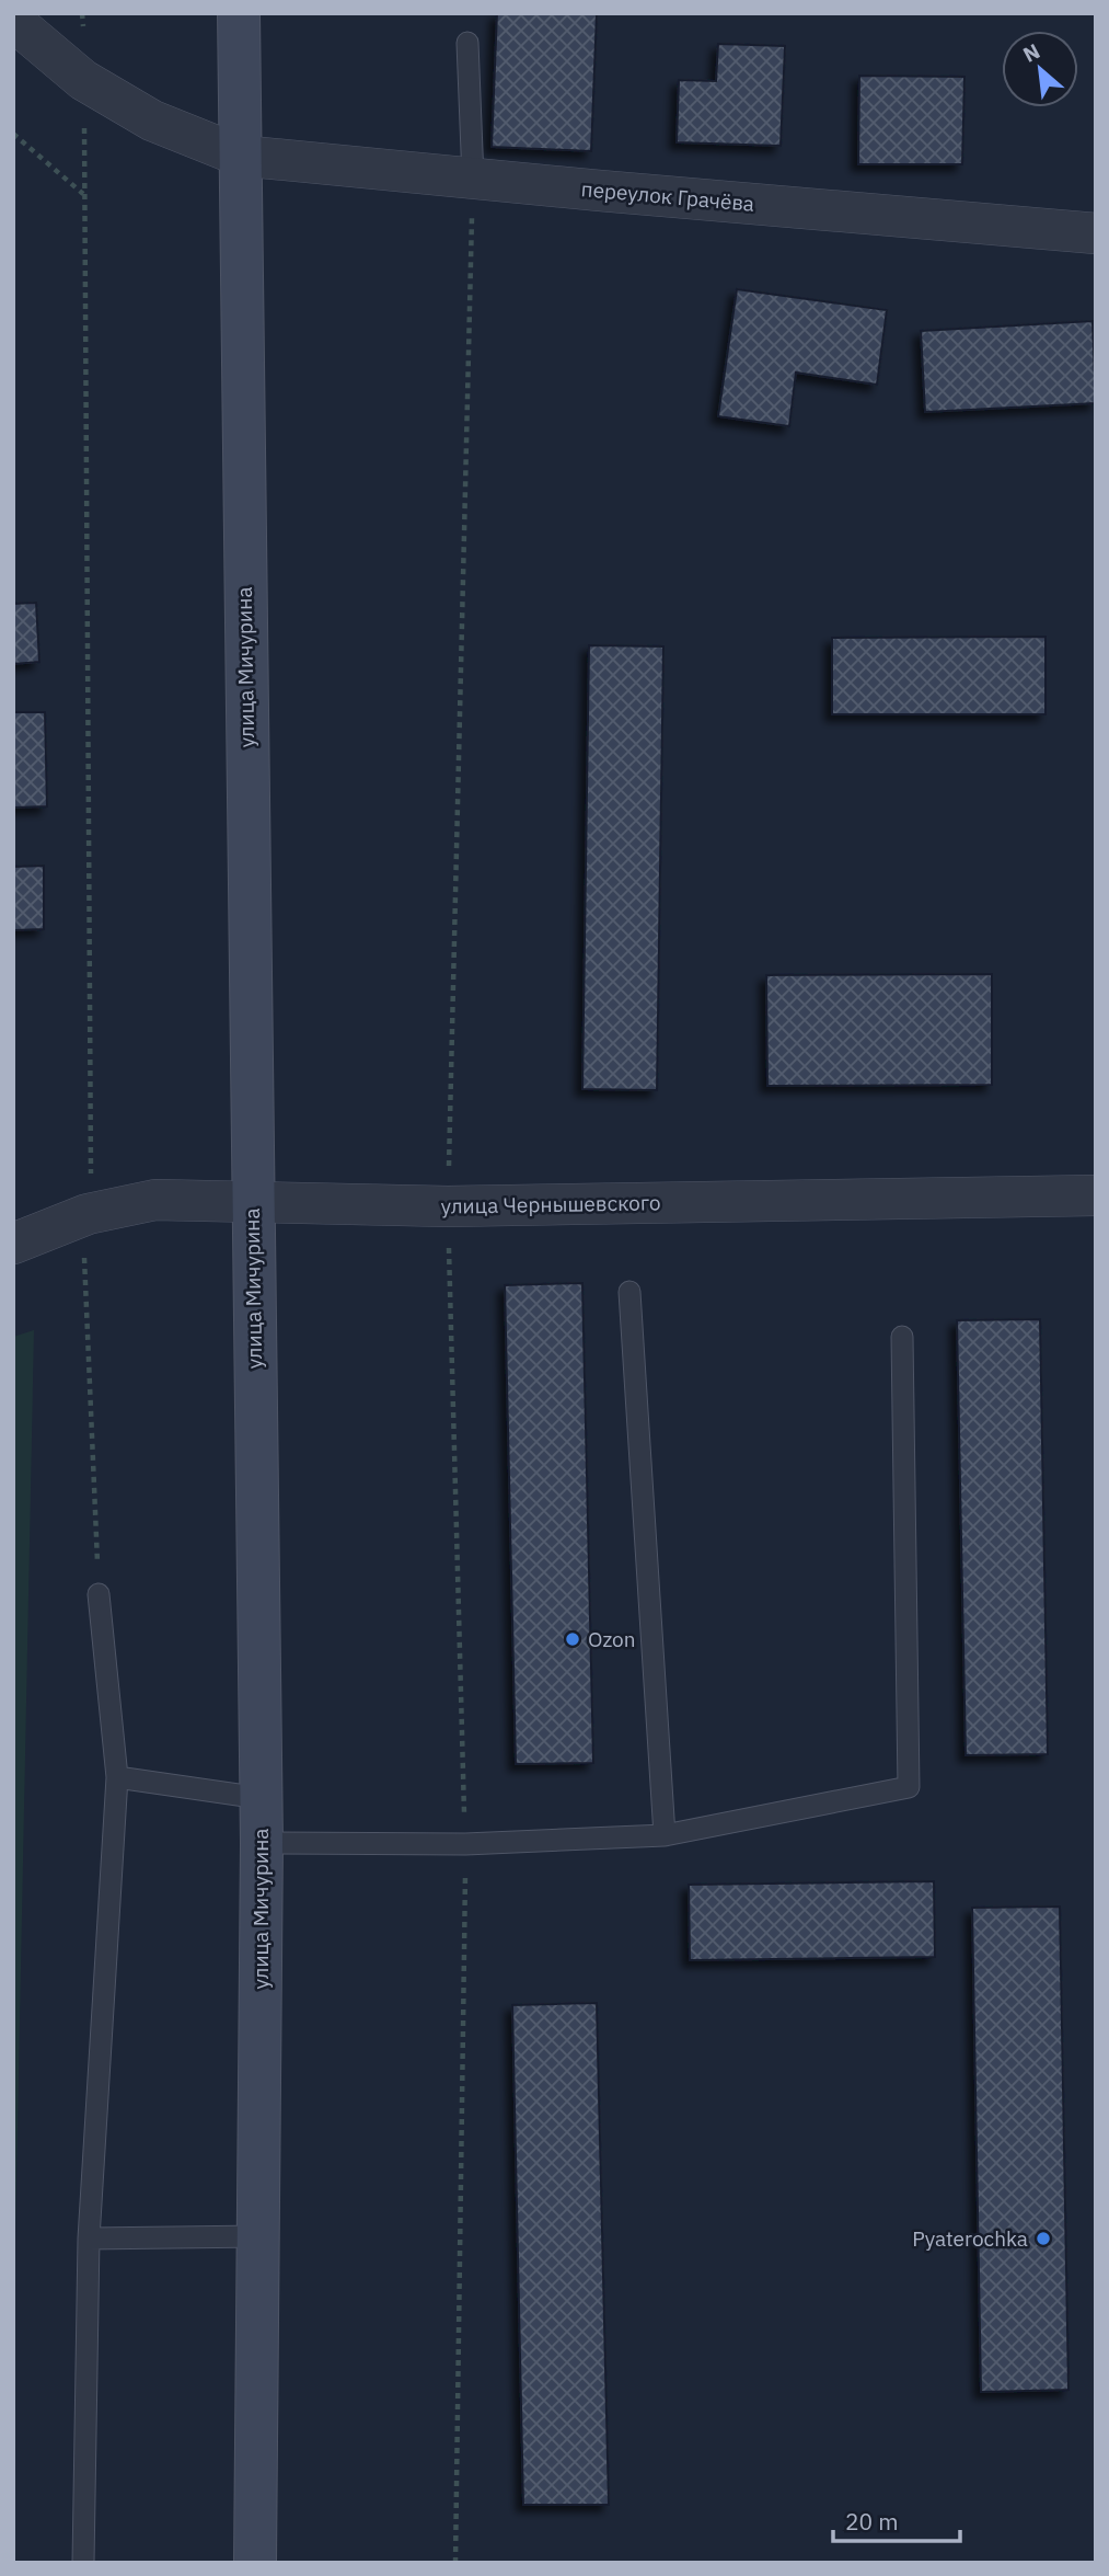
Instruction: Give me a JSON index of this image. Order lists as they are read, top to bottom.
{
  "streets": {
    "main road": ["улица Мичурина"],
    "street": ["переулок Грачёва", "улица Чернышевского"]
  },
  "crossings": [
    ["переулок Грачёва", "улица Мичурина"],
    ["улица Мичурина", "улица Чернышевского"]
  ],
  "places": ["Ozon", "Pyaterochka"],
  "scale_bar": "20 m",
  "north": "top left"
}
